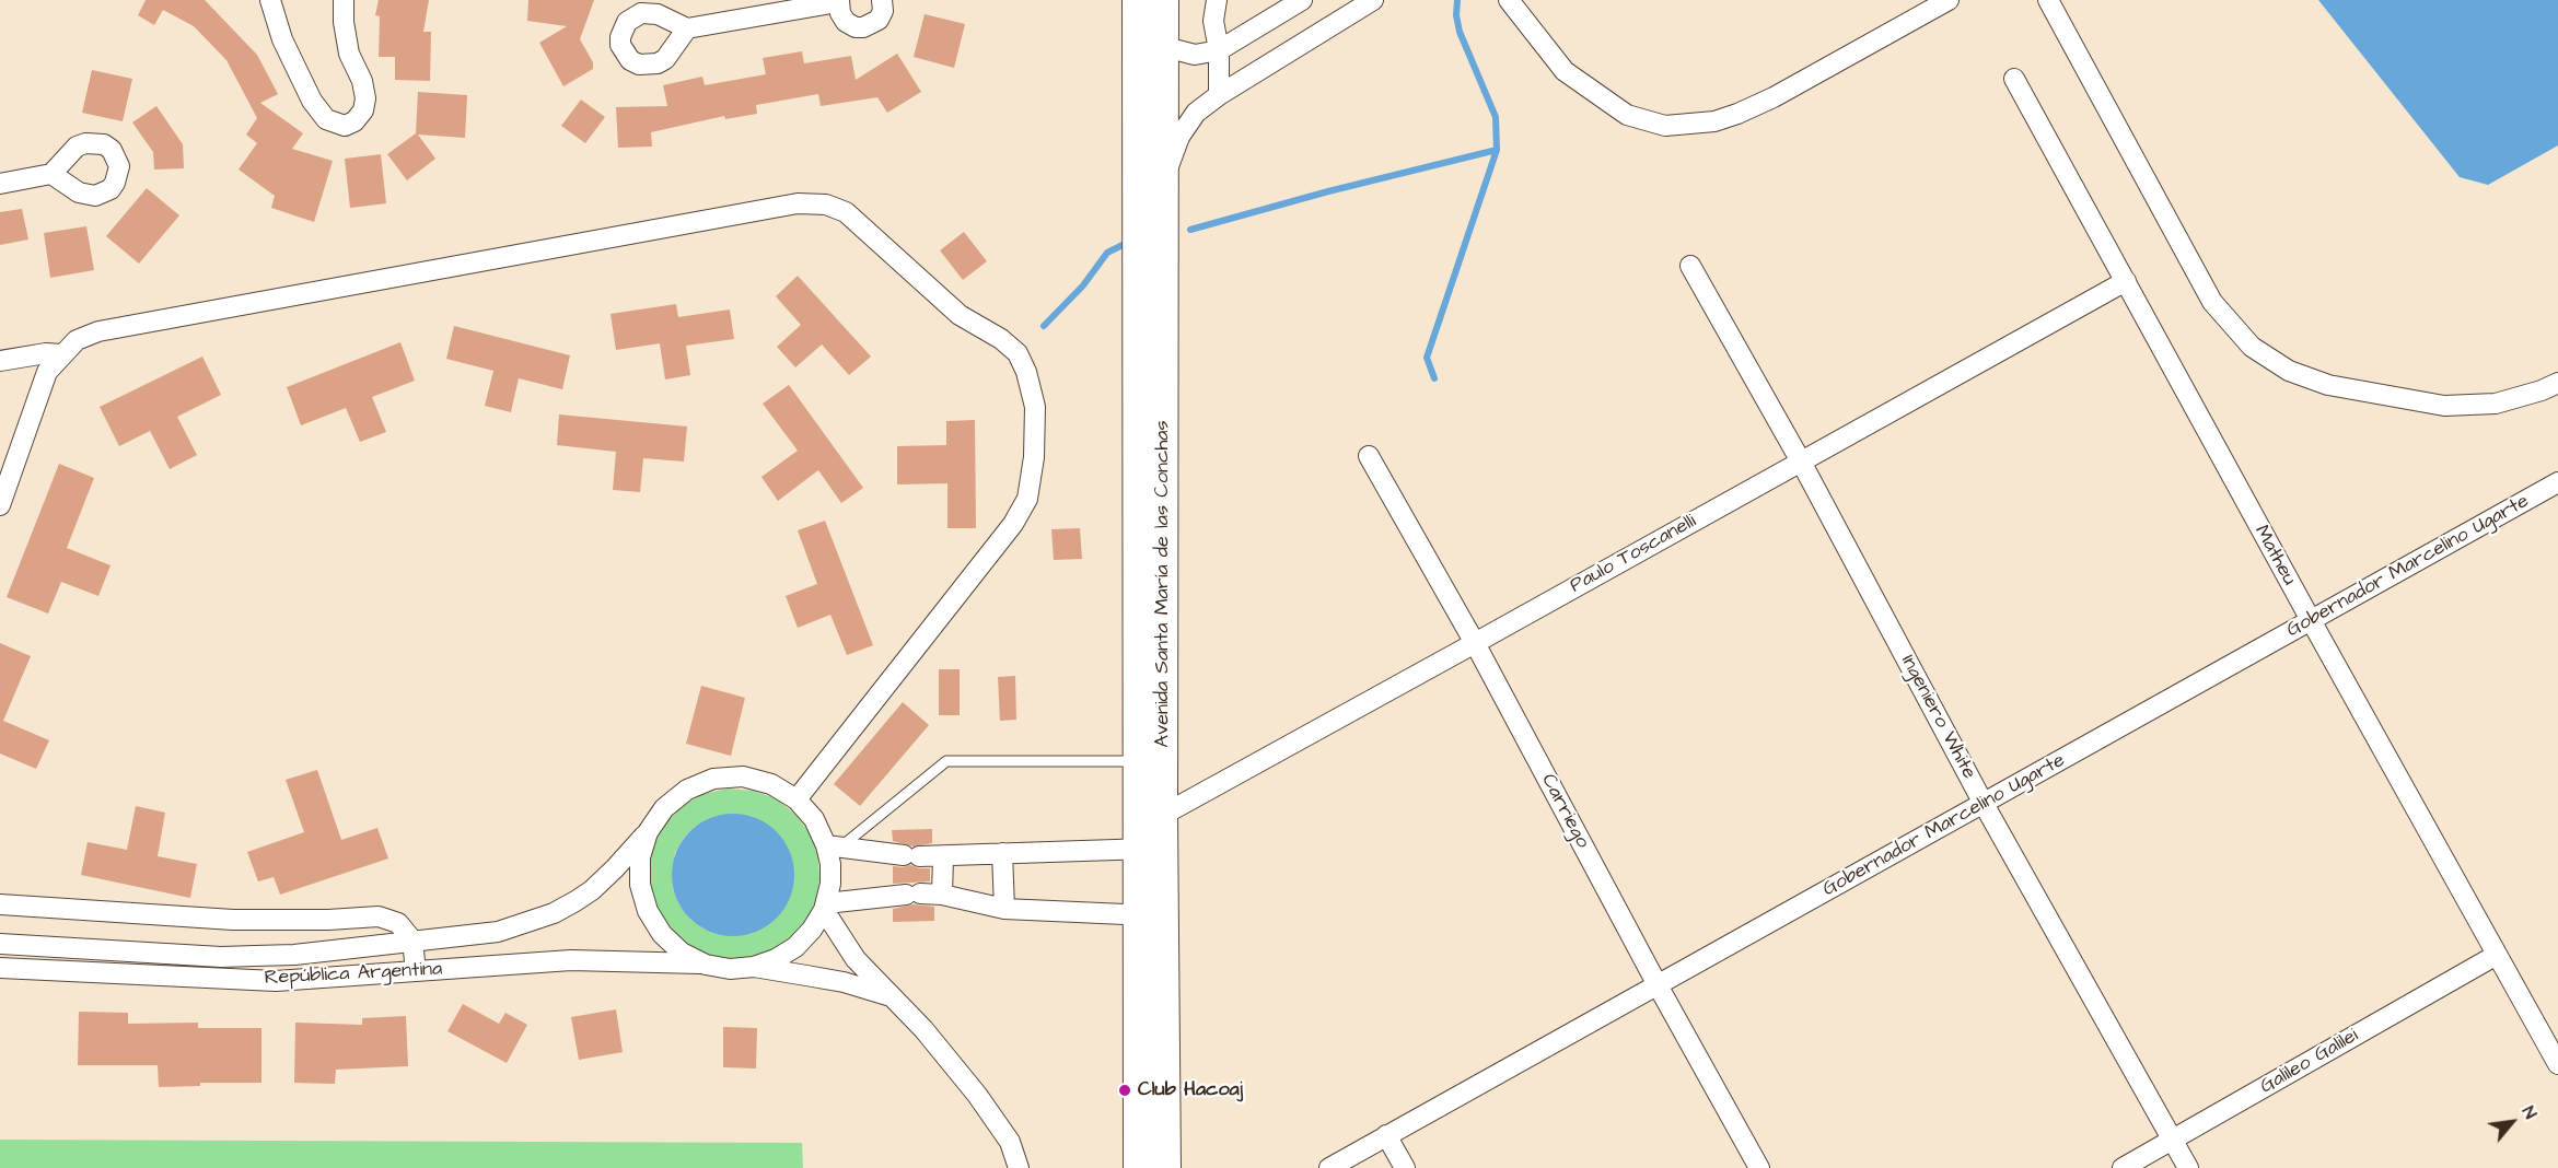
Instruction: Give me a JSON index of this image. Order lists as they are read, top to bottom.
{
  "streets": {
    "main road": ["Avenida Santa María de las Conchas"],
    "street": [
      "Paulo Toscanelli",
      "Matheu",
      "Gobernador Marcelino Ugarte",
      "Ingeniero White",
      "Carriego",
      "República Argentina",
      "Galileo Galilei"
    ]
  },
  "crossings": [
    ["Paulo Toscanelli", "Matheu"],
    ["Paulo Toscanelli", "Avenida Santa María de las Conchas"],
    ["Paulo Toscanelli", "Ingeniero White"],
    ["Paulo Toscanelli", "Carriego"],
    ["Matheu", "Gobernador Marcelino Ugarte"],
    ["Matheu", "Galileo Galilei"],
    ["Gobernador Marcelino Ugarte", "Ingeniero White"],
    ["Gobernador Marcelino Ugarte", "Carriego"],
    ["Ingeniero White", "Galileo Galilei"]
  ],
  "places": ["Club Hacoaj"],
  "north": "top right"
}
